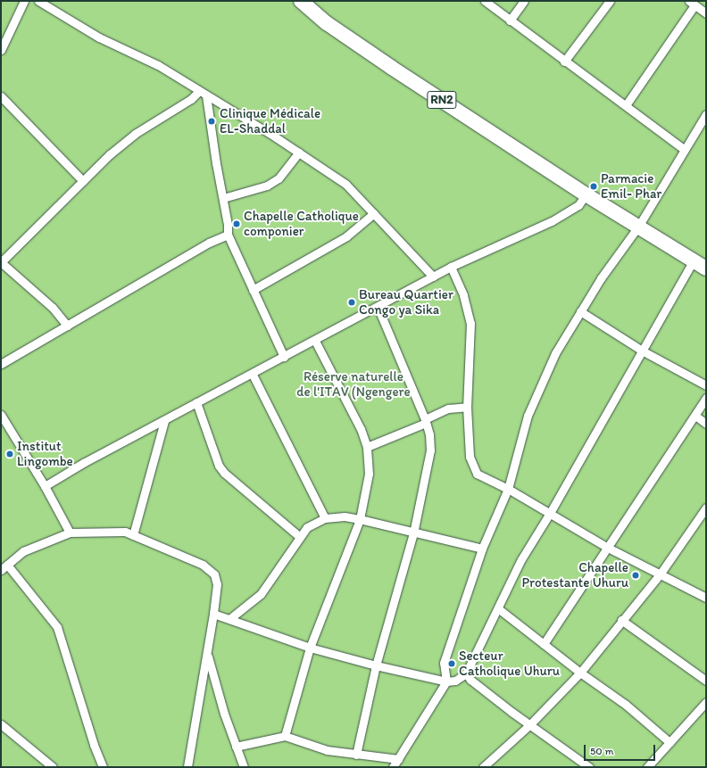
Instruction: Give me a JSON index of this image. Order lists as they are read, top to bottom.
{
  "streets": {
    "highway": ["RN2"]
  },
  "parks": ["Réserve naturelle de l'ITAV (Ngengere"],
  "places": [
    "Clinique Médicale EL-Shaddal",
    "Parmacie Emil- Phar",
    "Chapelle Catholique componier",
    "Bureau Quartier Congo ya Sika",
    "Institut Lingombe",
    "Chapelle Protestante Uhuru",
    "Secteur Catholique Uhuru"
  ],
  "scale_bar": "50 m"
}
